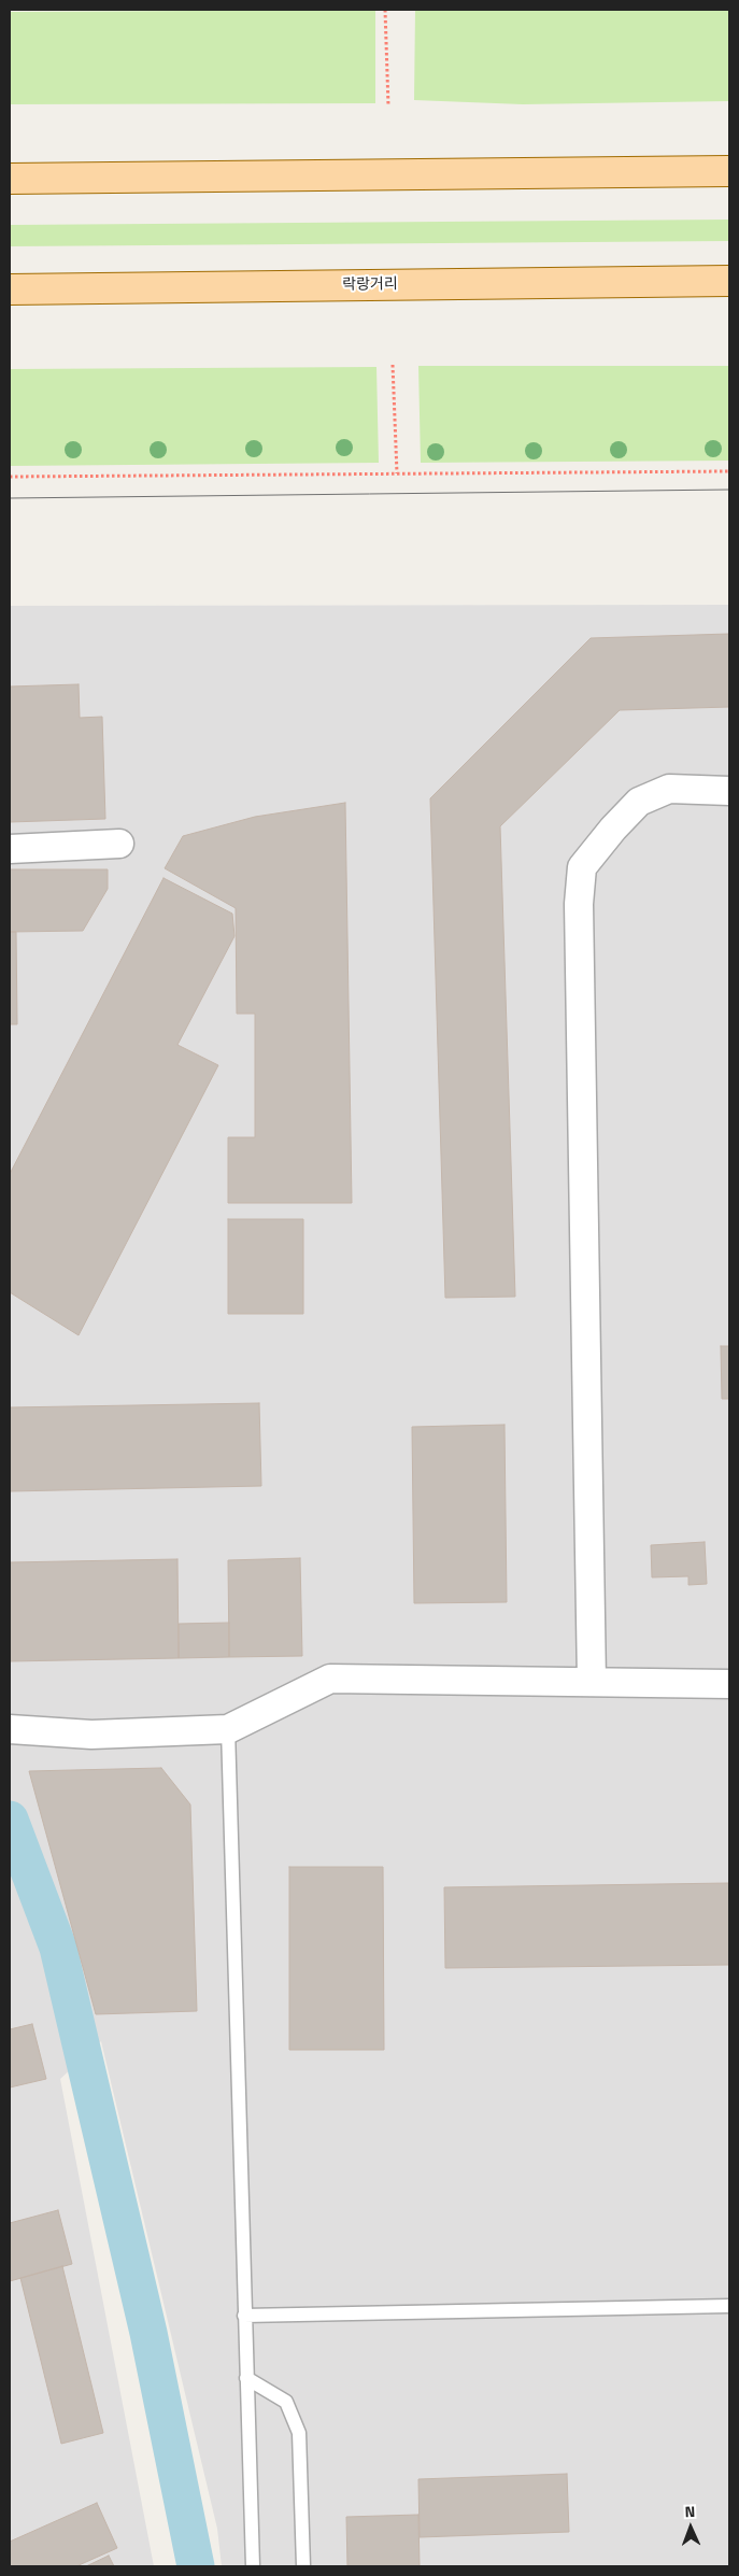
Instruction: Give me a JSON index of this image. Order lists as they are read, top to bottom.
{
  "streets": {
    "main road": ["락랑거리"]
  },
  "north": "top"
}
